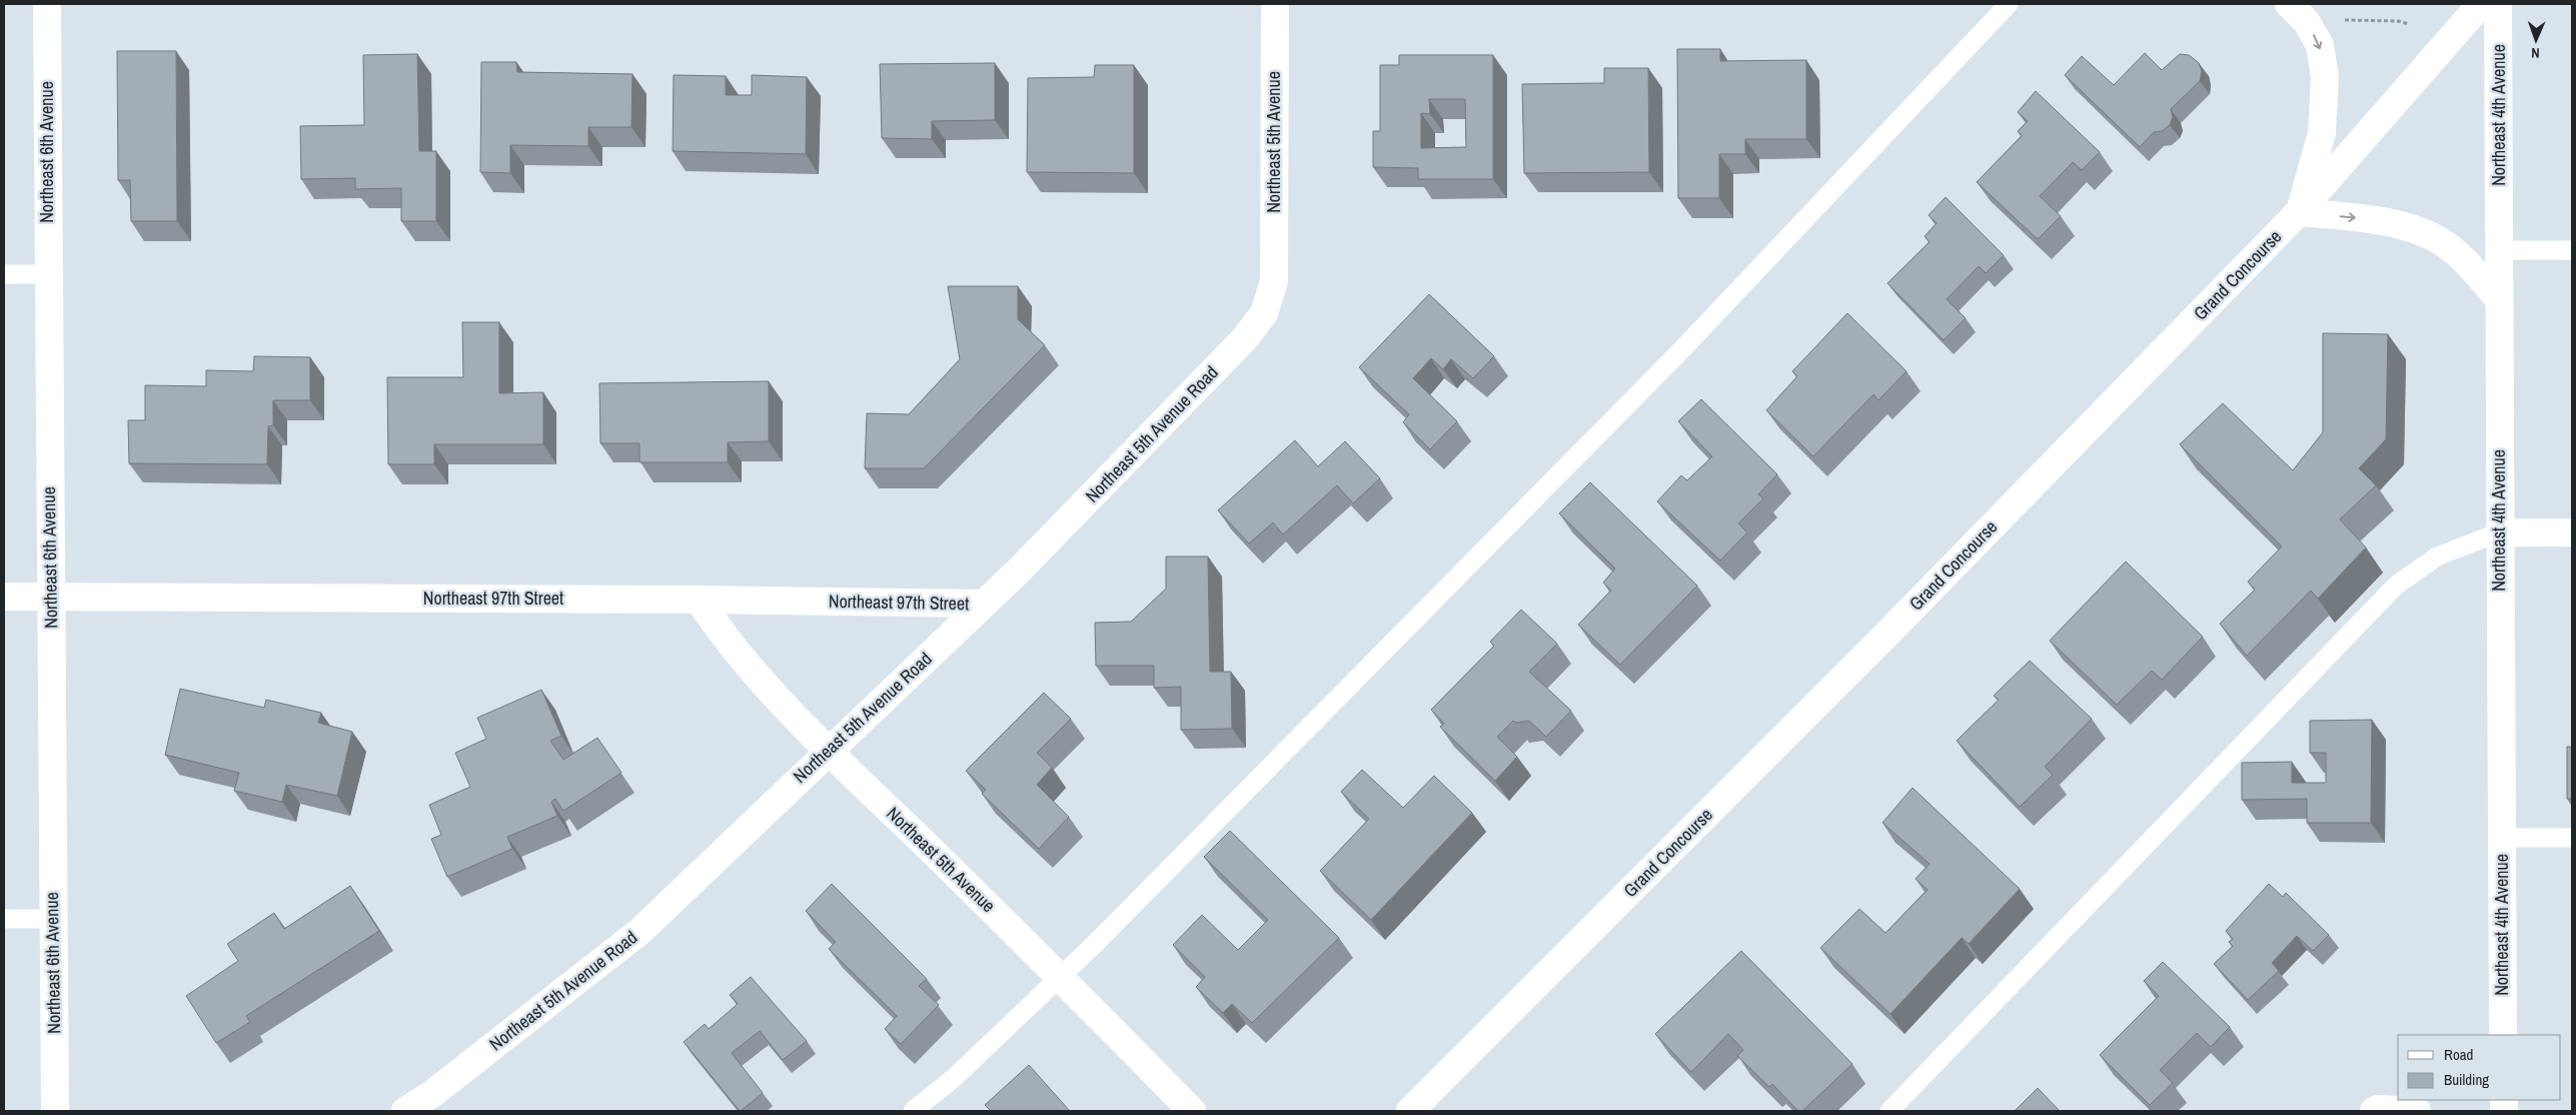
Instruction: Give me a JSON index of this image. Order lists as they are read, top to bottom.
{
  "streets": {
    "street": [
      "Northeast 4th Avenue",
      "Northeast 5th Avenue",
      "Northeast 6th Avenue",
      "Grand Concourse",
      "Northeast 5th Avenue Road",
      "Northeast 97th Street"
    ]
  },
  "crossings": [
    ["Northeast 5th Avenue", "Northeast 5th Avenue Road"],
    ["Northeast 5th Avenue", "Northeast 97th Street"],
    ["Northeast 6th Avenue", "Northeast 97th Street"],
    ["Northeast 5th Avenue Road", "Northeast 97th Street"]
  ],
  "legend": ["Road", "Building"],
  "north": "bottom"
}
